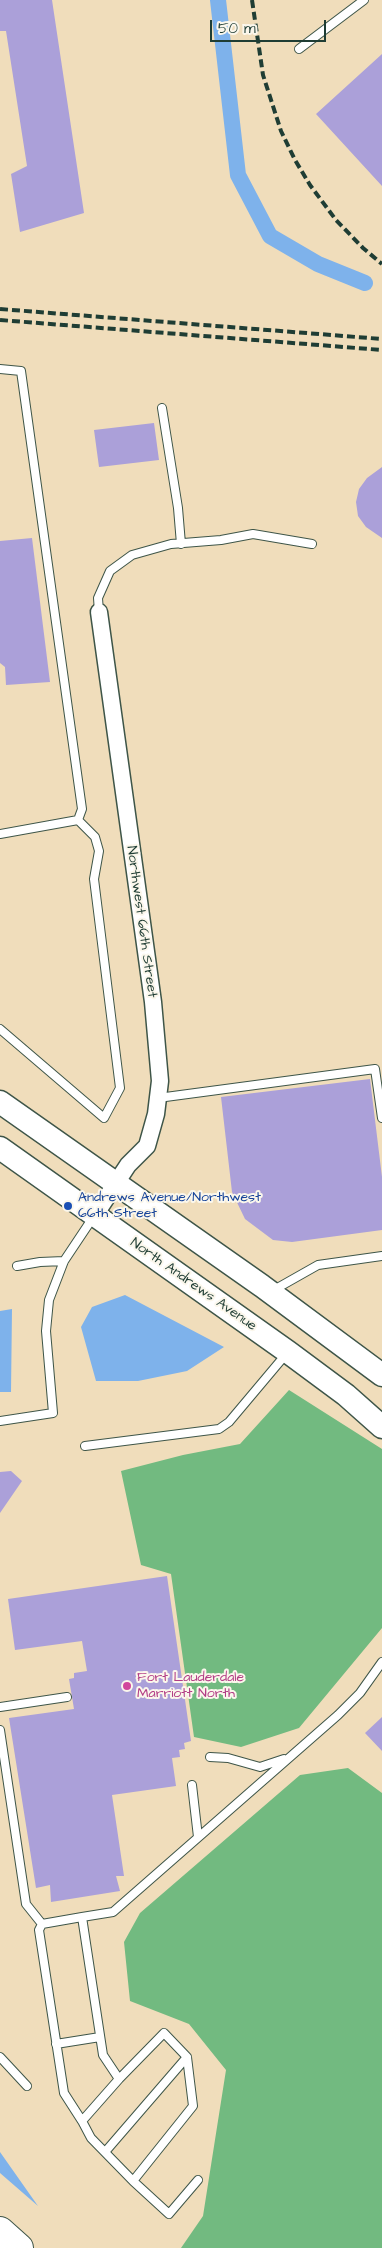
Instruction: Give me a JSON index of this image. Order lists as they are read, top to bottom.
{
  "streets": {
    "main road": ["North Andrews Avenue"],
    "street": ["Northwest 66th Street"]
  },
  "crossings": [
    ["Northwest 66th Street", "North Andrews Avenue"]
  ],
  "places": ["Andrews Avenue/Northwest 66th Street", "Fort Lauderdale Marriott North"],
  "scale_bar": "50 m"
}
